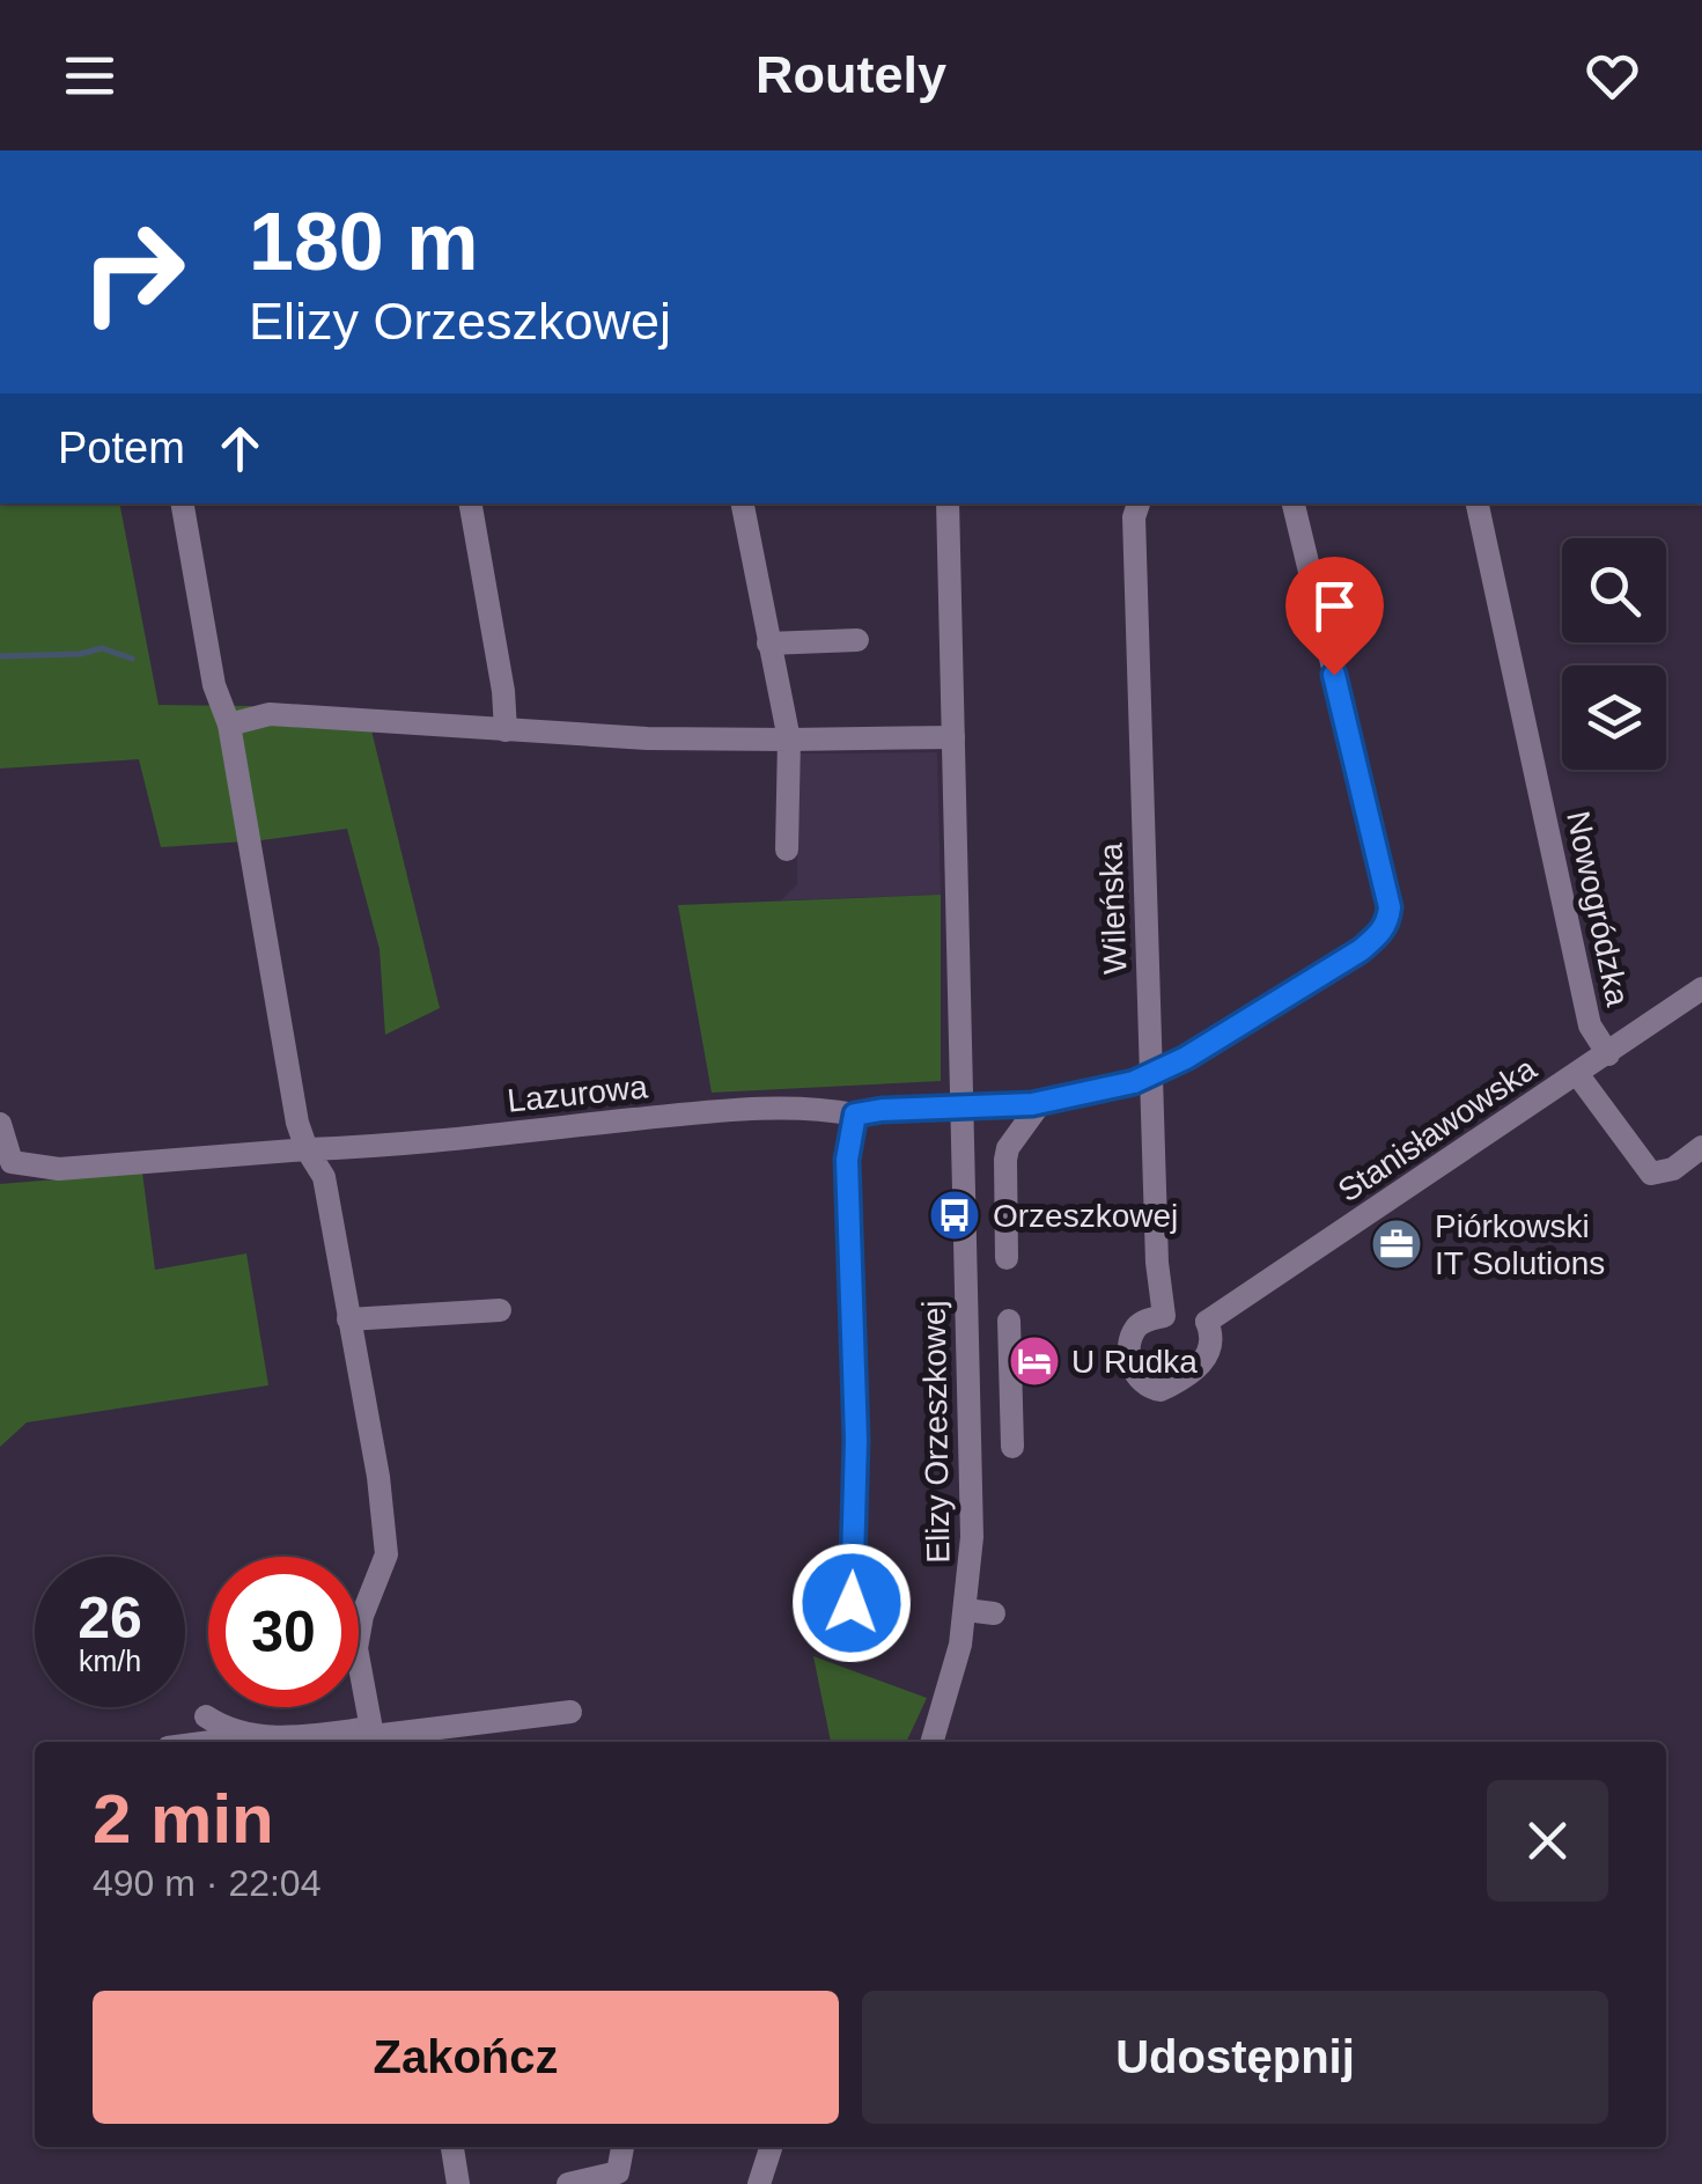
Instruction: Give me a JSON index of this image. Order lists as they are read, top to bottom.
{
  "streets": {
    "street": [
      "Wileńska",
      "Nowogródzka",
      "Lazurowa",
      "Stanisławowska",
      "Elizy Orzeszkowej"
    ]
  },
  "crossings": [
    ["Wileńska", "Stanisławowska"],
    ["Nowogródzka", "Stanisławowska"]
  ],
  "places": {
    "bus stop": ["Orzeszkowej"],
    "office": ["Piórkowski IT Solutions"],
    "hotel": ["U Rudka"]
  },
  "page": {
    "header": "Routely",
    "turn": ["180 m", "Elizy Orzeszkowej"],
    "then": "Potem",
    "speed": "26 km/h",
    "limit": "30",
    "heading": ["2 min", "490 m · 22:04"],
    "buttons": ["Zakończ", "Udostępnij"]
  }
}
